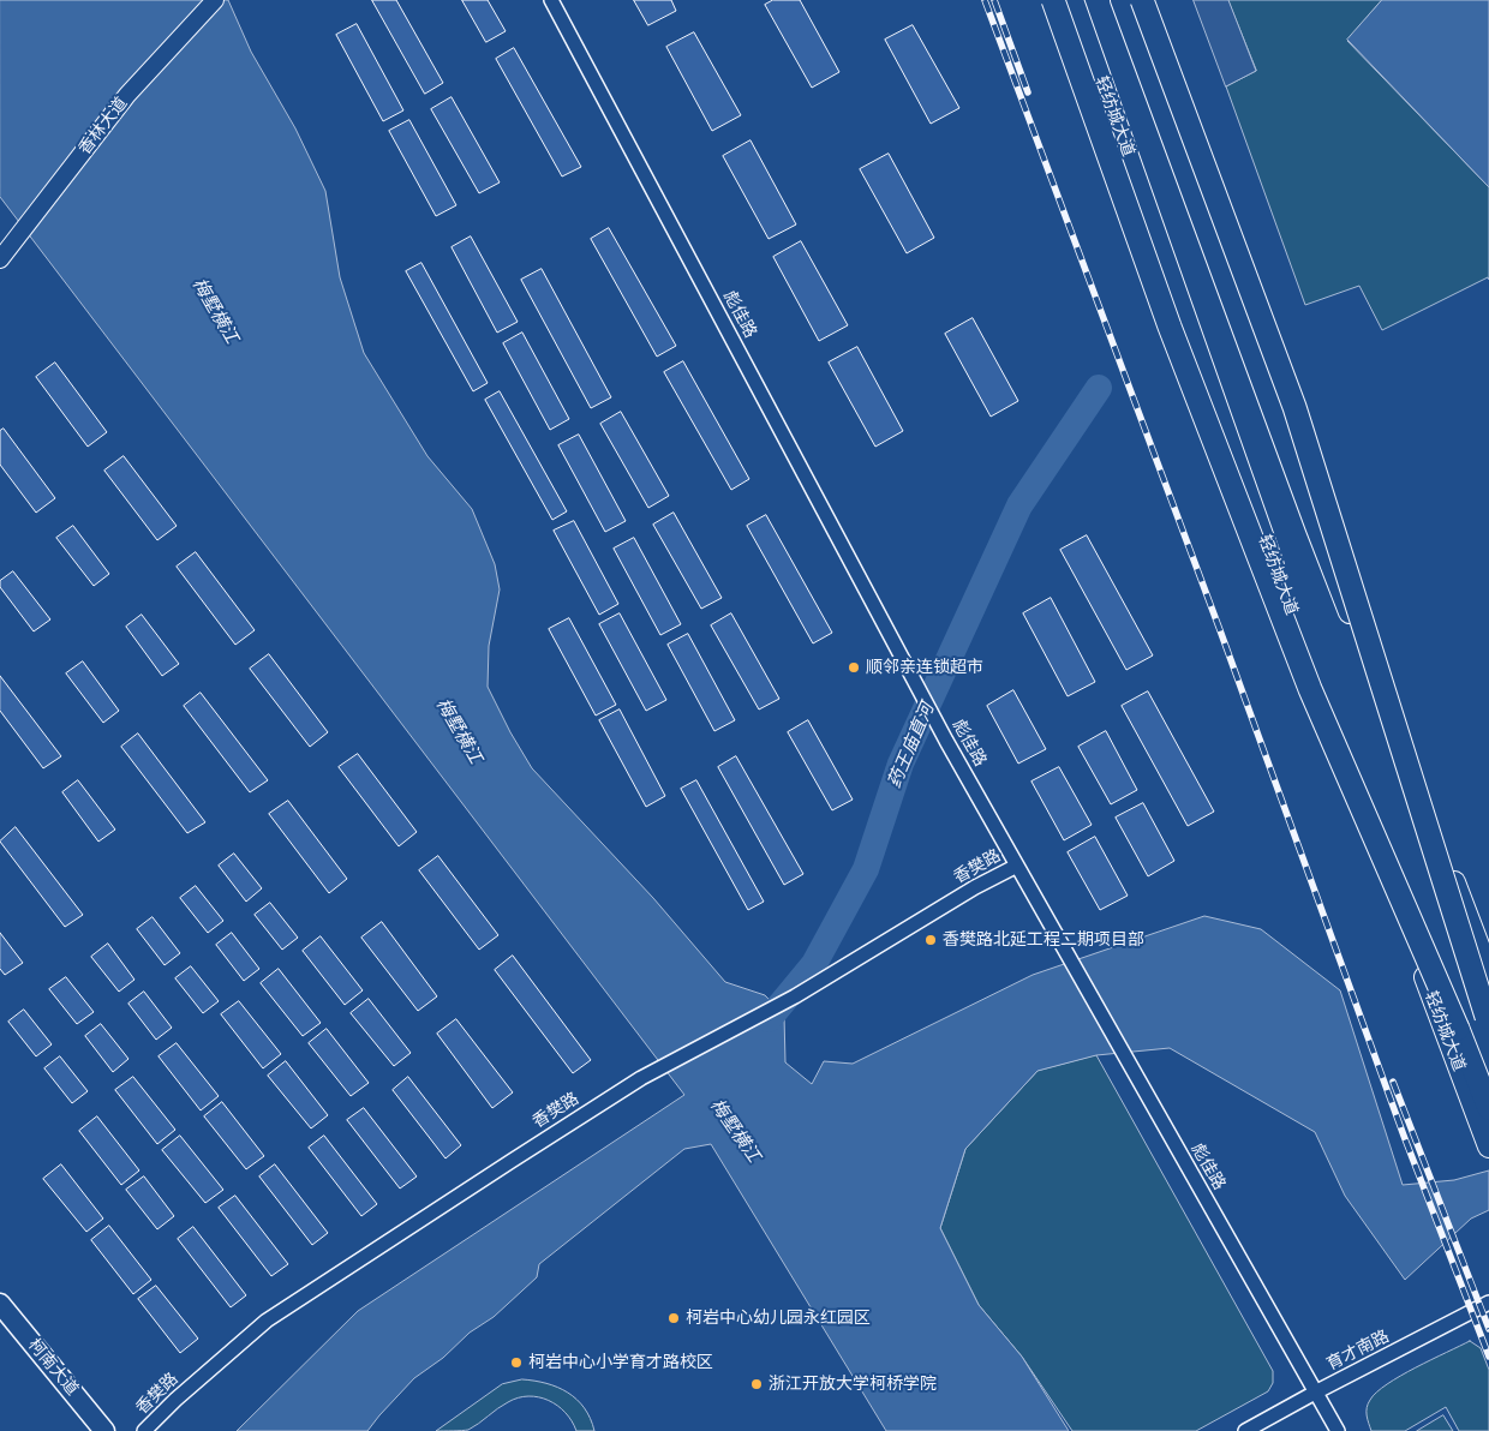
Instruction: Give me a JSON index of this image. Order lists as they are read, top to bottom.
{
  "streets": {
    "main road": ["轻纺城大道", "柯南大道"],
    "street": [
      "香林大道",
      "彪佳路",
      "香樊路",
      "育才南路"
    ]
  },
  "crossings": [
    ["彪佳路", "香樊路"],
    ["彪佳路", "育才南路"]
  ],
  "water": ["梅墅横江", "药王庙直河"],
  "places": [
    "顺邻亲连锁超市",
    "香樊路北延工程二期项目部",
    "柯岩中心幼儿园永红园区",
    "柯岩中心小学育才路校区",
    "浙江开放大学柯桥学院"
  ]
}
